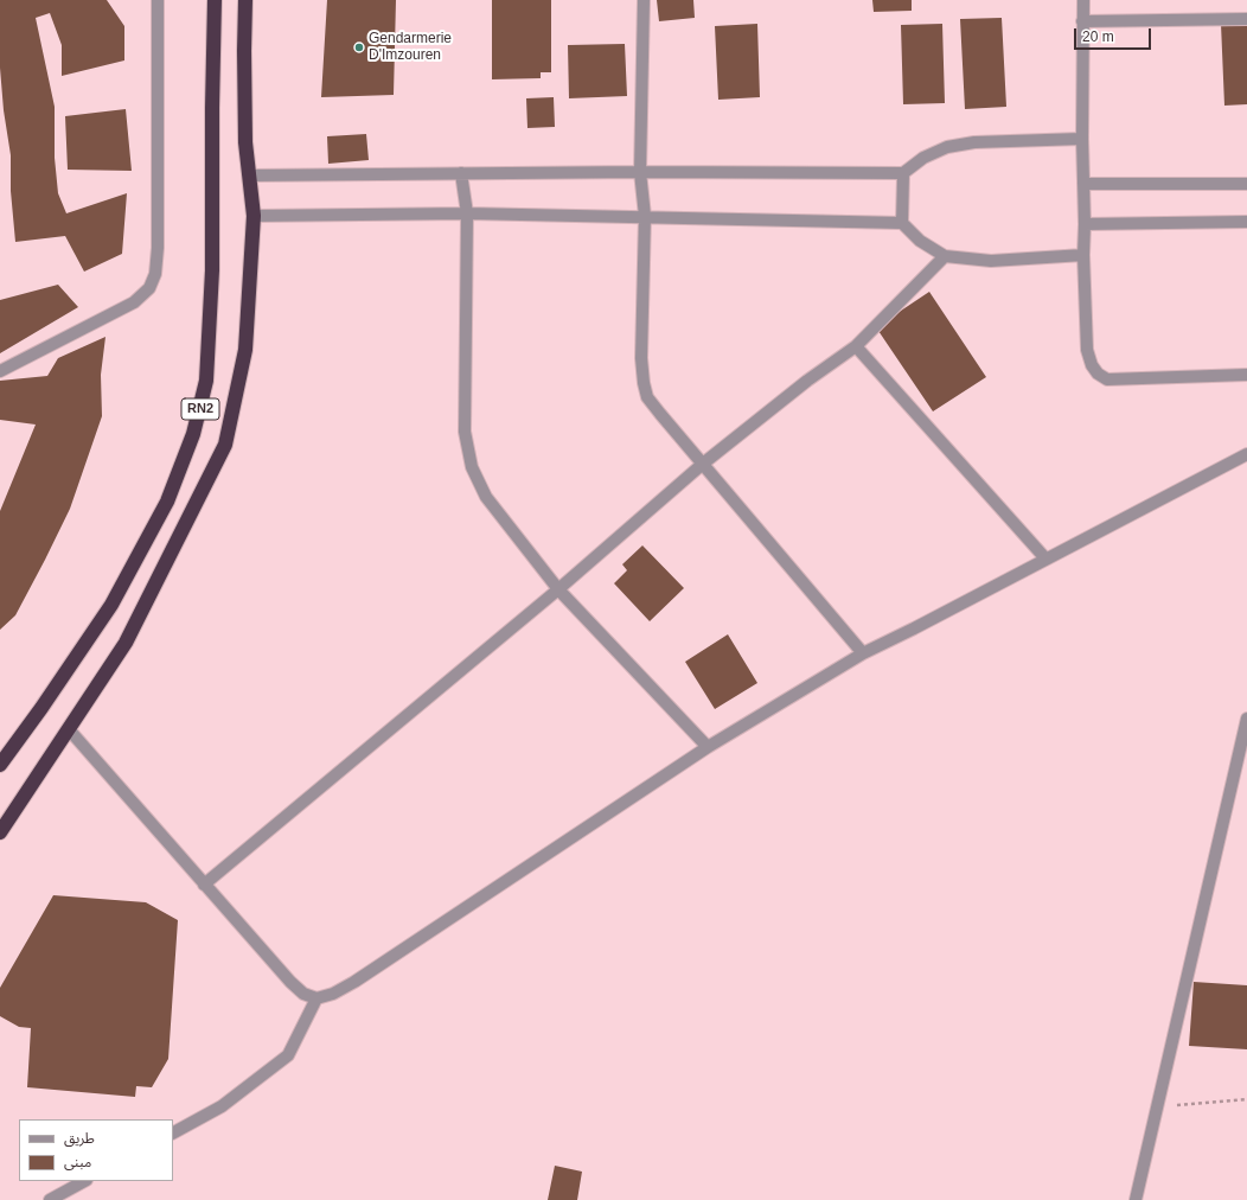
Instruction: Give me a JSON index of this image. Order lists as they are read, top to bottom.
{
  "streets": {
    "highway": ["RN2"]
  },
  "places": ["Gendarmerie D'Imzouren"],
  "legend": ["طريق", "مبنى"],
  "scale_bar": "20 m"
}
